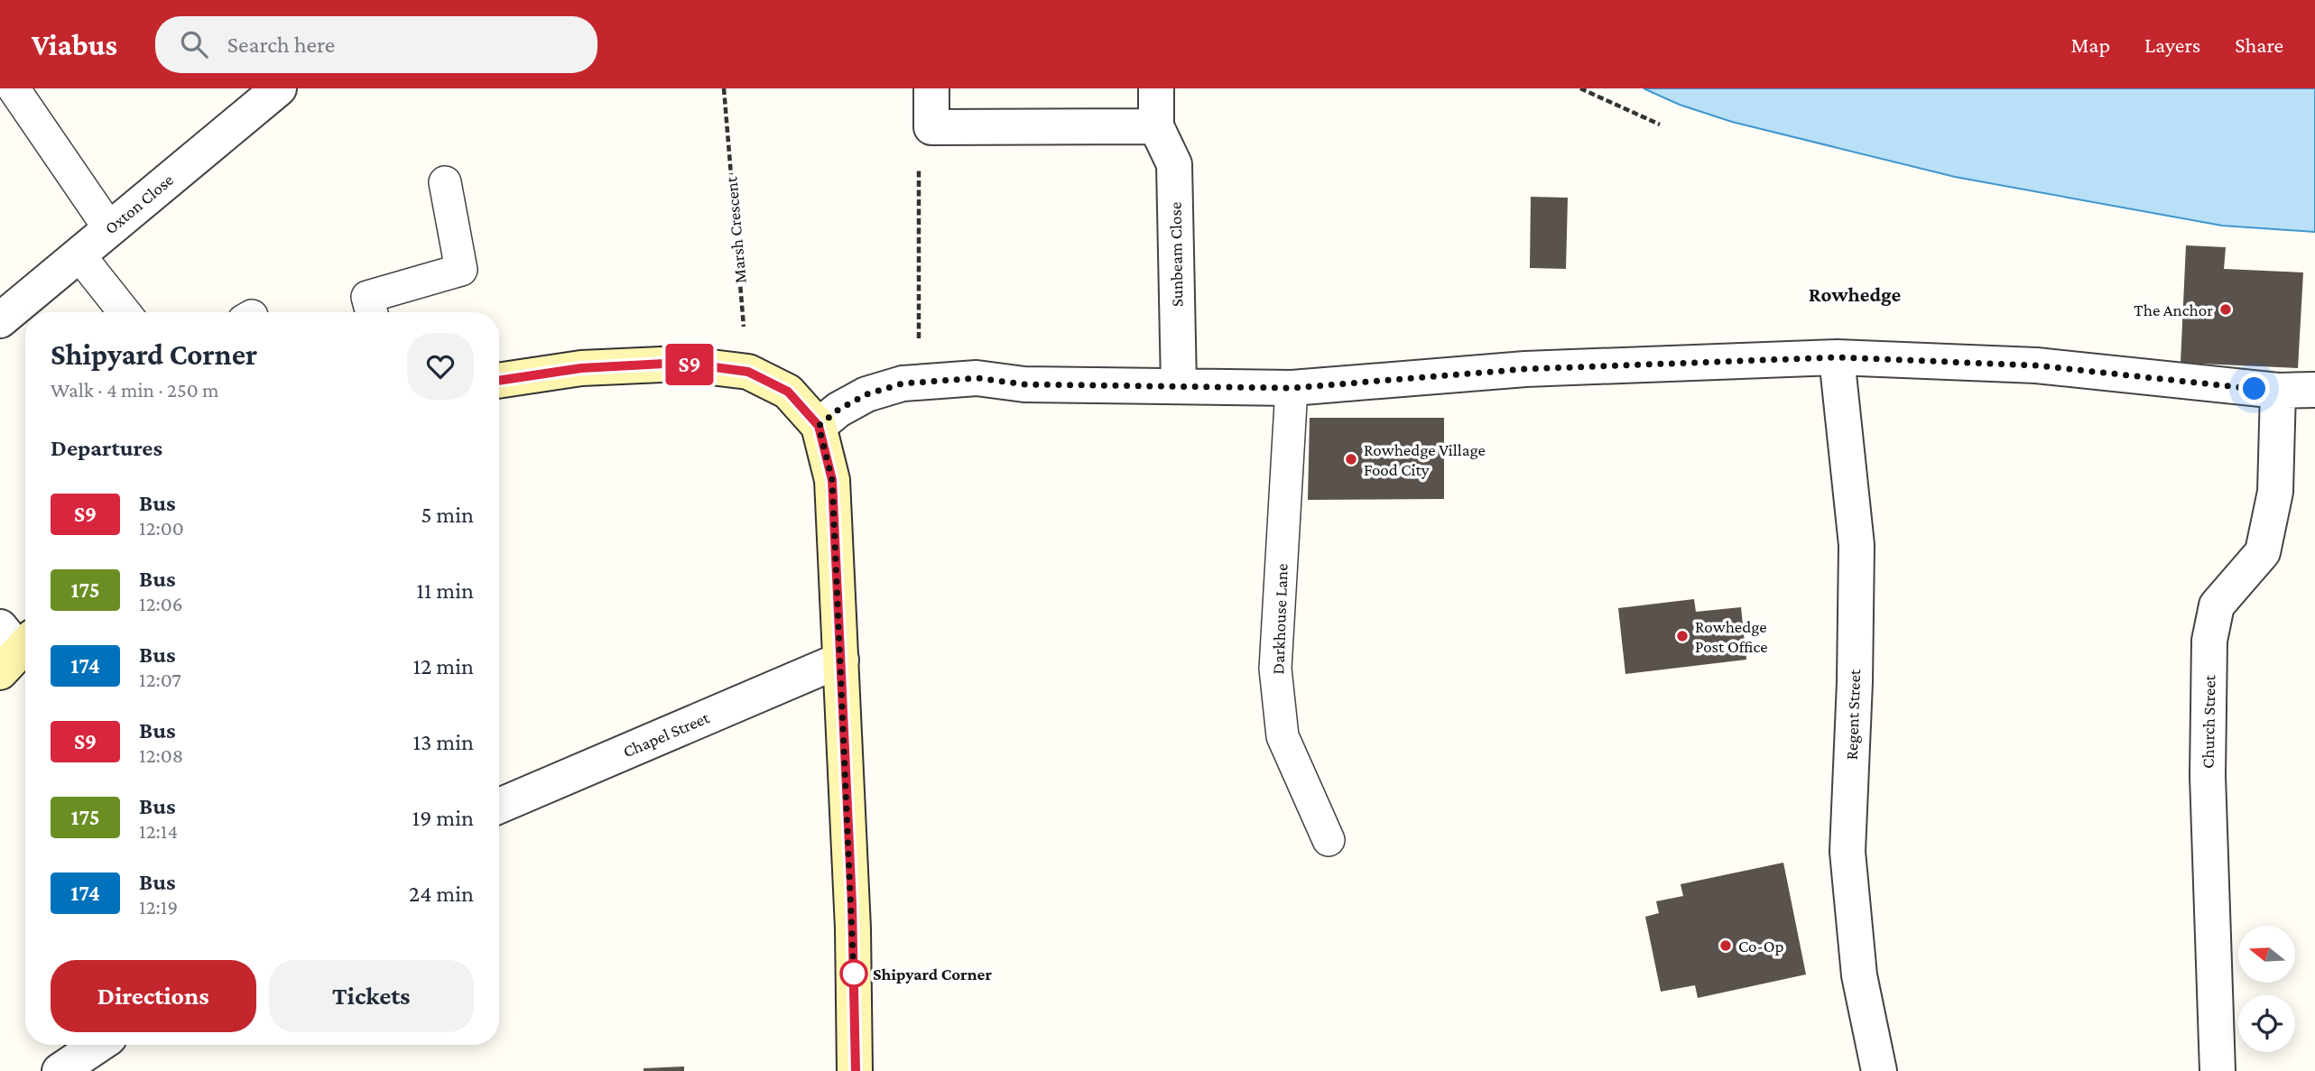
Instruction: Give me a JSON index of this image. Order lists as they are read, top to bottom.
{
  "streets": {
    "street": [
      "Oxton Close",
      "Sunbeam Close",
      "Regent Street",
      "Church Street",
      "Chapel Street"
    ],
    "lane": ["Darkhouse Lane"],
    "path": ["Marsh Crescent"]
  },
  "districts": ["Rowhedge"],
  "places": [
    "The Anchor",
    "Rowhedge Village Food City",
    "Rowhedge Post Office",
    "Co-Op",
    "Shipyard Corner"
  ],
  "lines": ["bus line S9"],
  "north": "left",
  "page": {
    "header": "Viabus",
    "search": "Search here",
    "nav": ["Map", "Layers", "Share"],
    "on_map": "S9",
    "heading": [
      ["Shipyard Corner", "Walk · 4 min · 250 m"],
      "Departures"
    ],
    "list": [
      {
        "mark": "S9",
        "name": "Bus",
        "note": "12:00",
        "value": "5 min"
      },
      {
        "mark": "175",
        "name": "Bus",
        "note": "12:06",
        "value": "11 min"
      },
      {
        "mark": "174",
        "name": "Bus",
        "note": "12:07",
        "value": "12 min"
      },
      {
        "mark": "S9",
        "name": "Bus",
        "note": "12:08",
        "value": "13 min"
      },
      {
        "mark": "175",
        "name": "Bus",
        "note": "12:14",
        "value": "19 min"
      },
      {
        "mark": "174",
        "name": "Bus",
        "note": "12:19",
        "value": "24 min"
      }
    ],
    "buttons": ["Directions", "Tickets"]
  }
}
